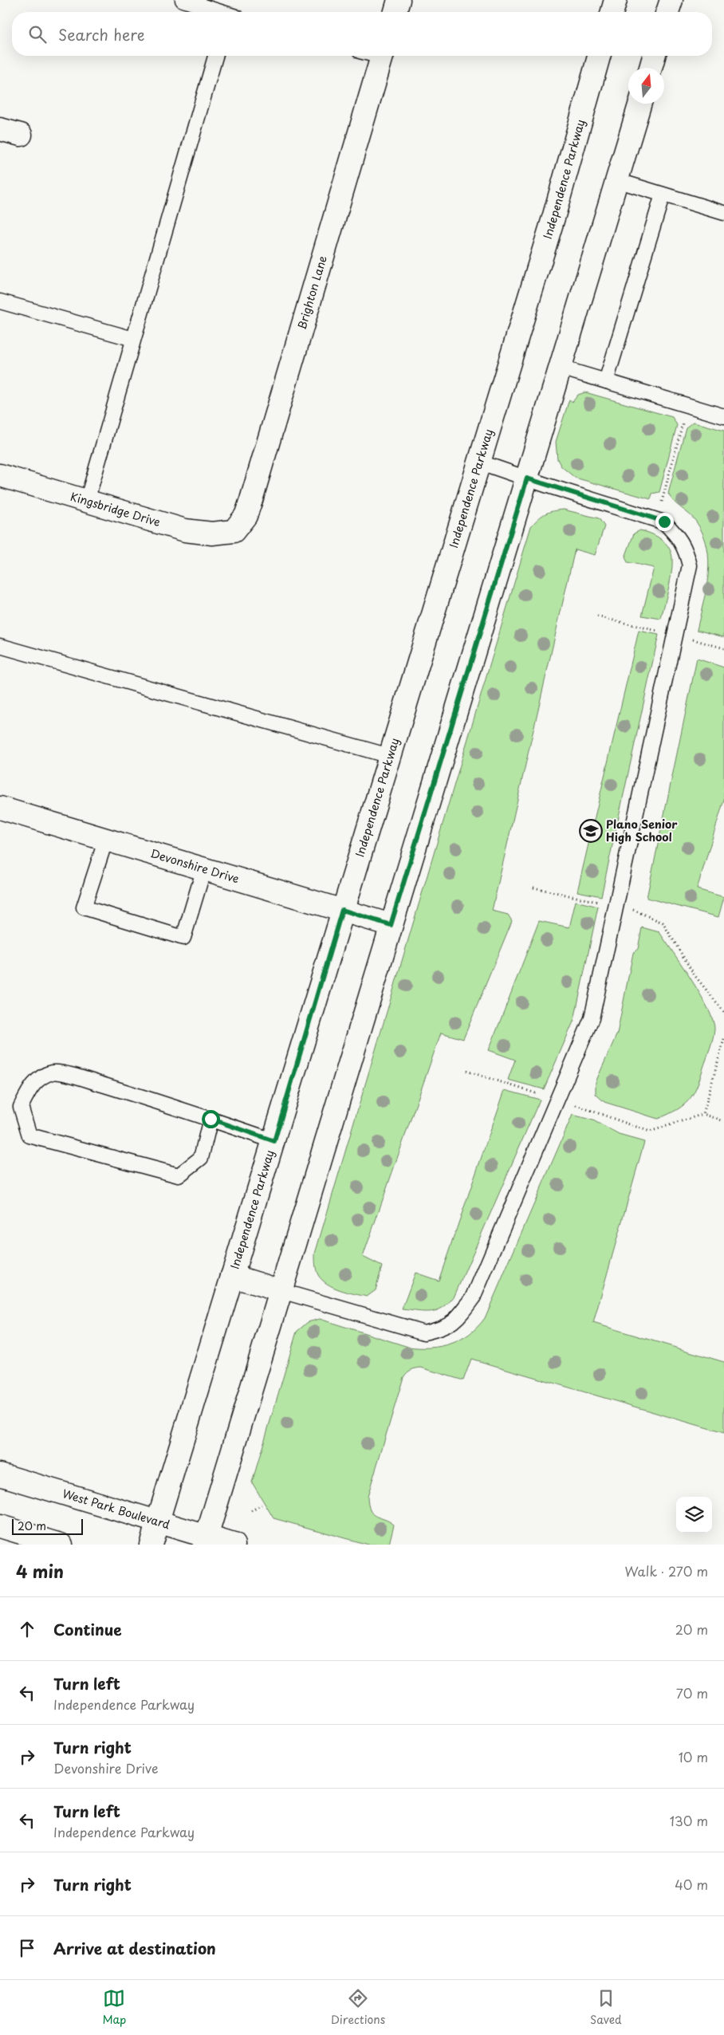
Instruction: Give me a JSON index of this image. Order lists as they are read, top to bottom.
{
  "streets": {
    "main road": [
      "Independence Parkway",
      "Brighton Lane",
      "Kingsbridge Drive",
      "Devonshire Drive",
      "West Park Boulevard"
    ]
  },
  "crossings": [
    ["Independence Parkway", "Devonshire Drive"],
    ["Independence Parkway", "West Park Boulevard"],
    ["Brighton Lane", "Kingsbridge Drive"]
  ],
  "places": {
    "school or university": ["Plano Senior High School"]
  },
  "scale_bar": "20 m",
  "north": "top",
  "page": {
    "search": "Search here",
    "scale": "20 m",
    "heading": ["4 min", "Walk · 270 m"],
    "list": [
      ["Continue", "20 m"],
      ["Turn left", "Independence Parkway", "70 m"],
      ["Turn right", "Devonshire Drive", "10 m"],
      ["Turn left", "Independence Parkway", "130 m"],
      ["Turn right", "40 m"],
      "Arrive at destination"
    ],
    "nav": ["Map", "Directions", "Saved"]
  }
}
